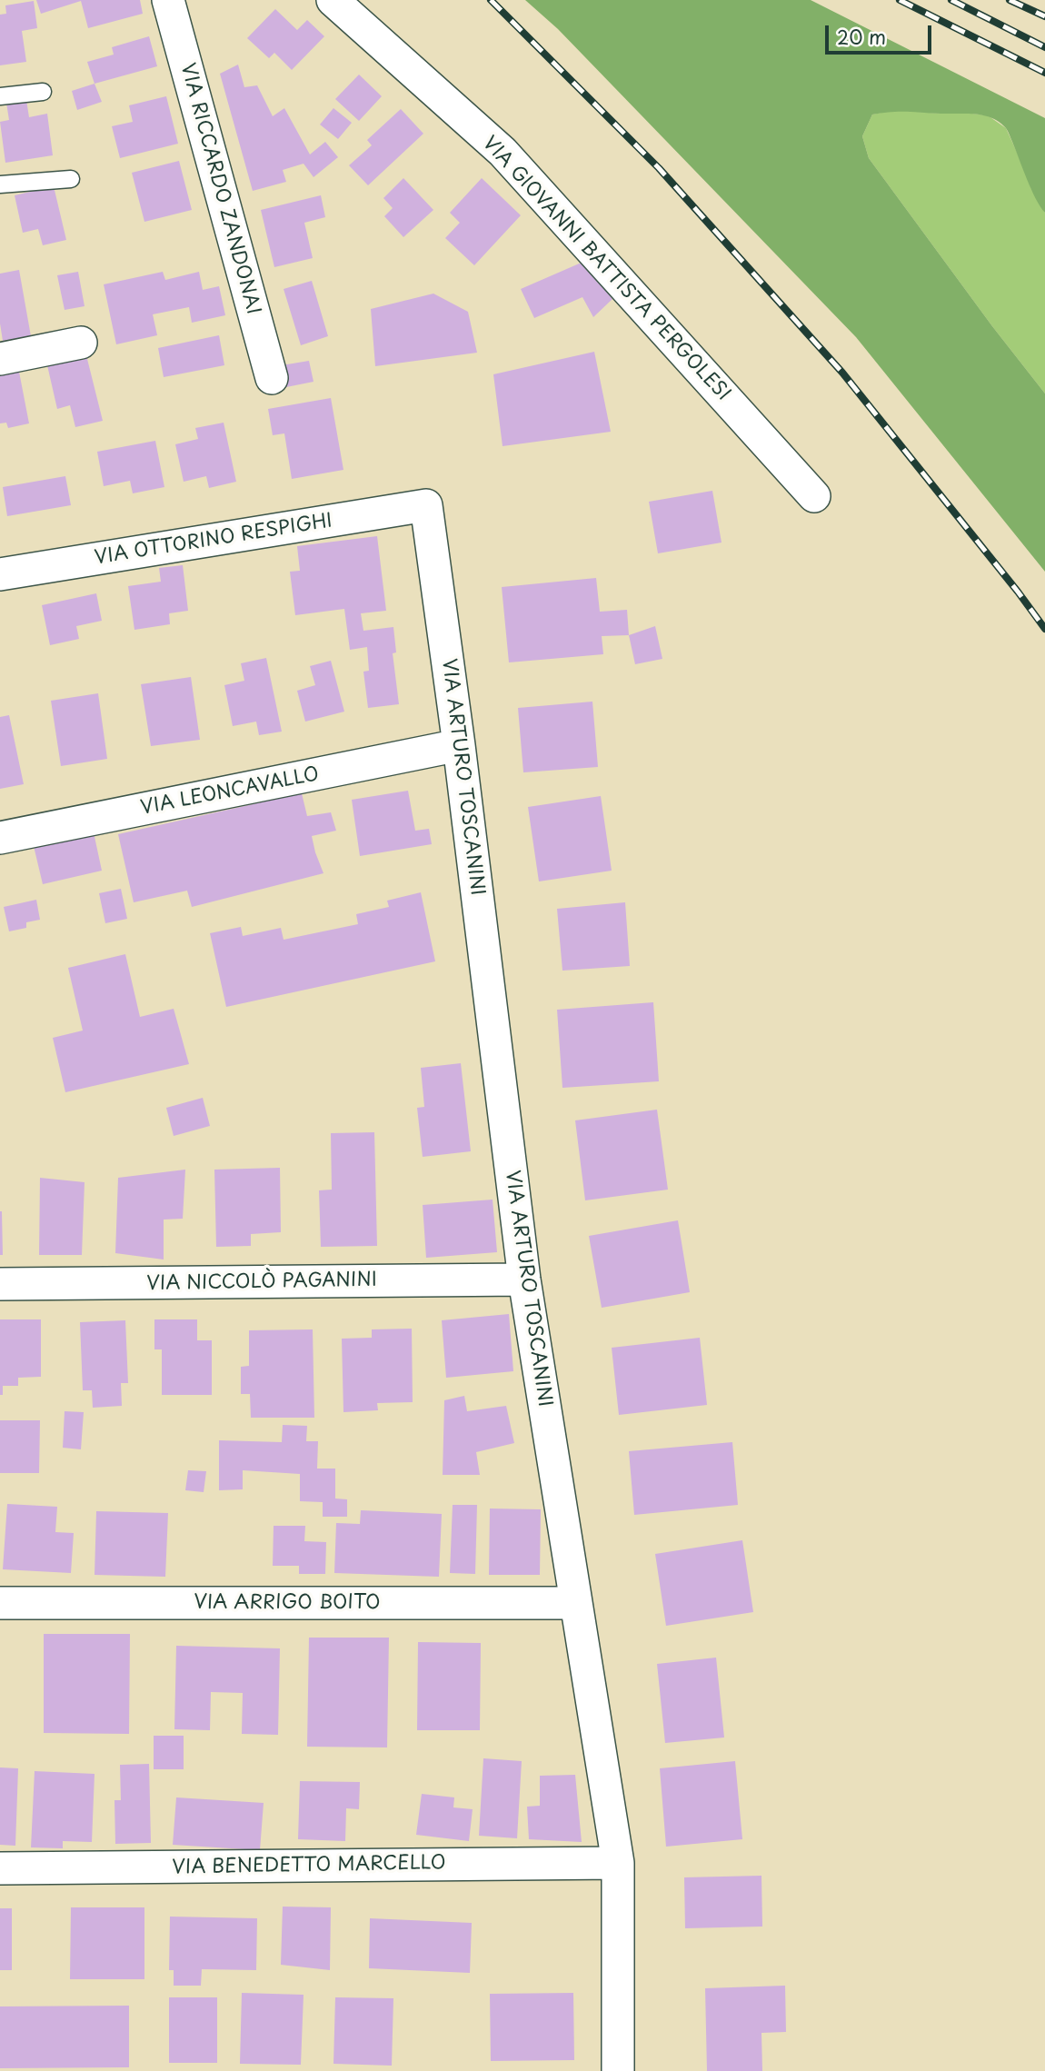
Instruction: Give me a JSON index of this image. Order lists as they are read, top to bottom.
{
  "streets": {
    "street": [
      "VIA RICCARDO ZANDONAI",
      "VIA GIOVANNI BATTISTA PERGOLESI",
      "VIA OTTORINO RESPIGHI",
      "VIA ARTURO TOSCANINI",
      "VIA LEONCAVALLO",
      "VIA NICCOLÒ PAGANINI",
      "VIA ARRIGO BOITO",
      "VIA BENEDETTO MARCELLO"
    ]
  },
  "crossings": [
    ["VIA OTTORINO RESPIGHI", "VIA ARTURO TOSCANINI"],
    ["VIA ARTURO TOSCANINI", "VIA LEONCAVALLO"],
    ["VIA ARTURO TOSCANINI", "VIA NICCOLÒ PAGANINI"],
    ["VIA ARTURO TOSCANINI", "VIA ARRIGO BOITO"],
    ["VIA ARTURO TOSCANINI", "VIA BENEDETTO MARCELLO"]
  ],
  "scale_bar": "20 m"
}
